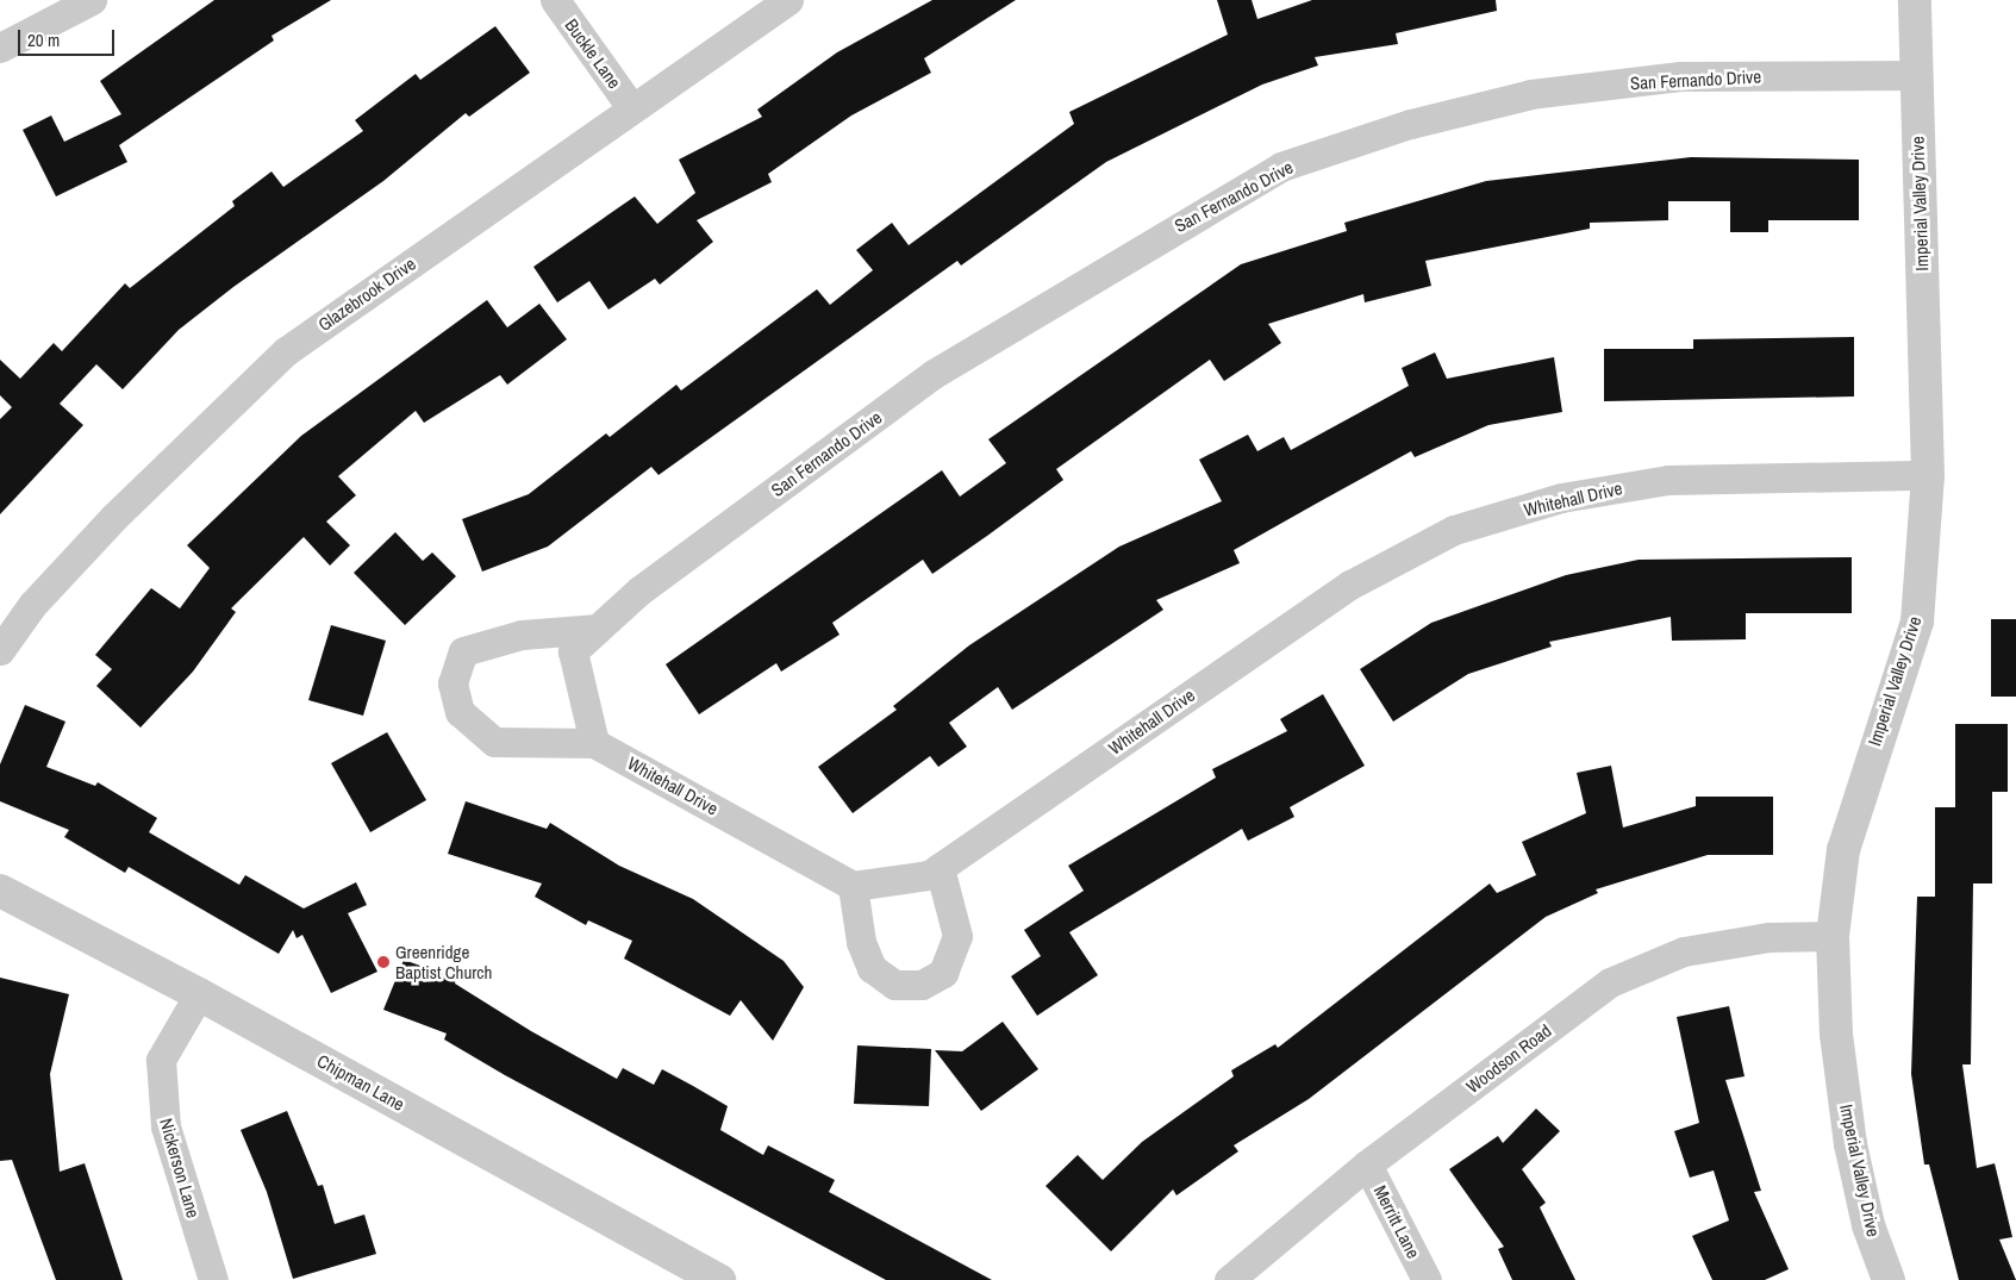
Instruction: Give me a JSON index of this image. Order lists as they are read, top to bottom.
{
  "streets": {
    "street": [
      "Buckle Lane",
      "San Fernando Drive",
      "Imperial Valley Drive",
      "Glazebrook Drive",
      "Whitehall Drive",
      "Woodson Road",
      "Chipman Lane",
      "Nickerson Lane",
      "Merritt Lane"
    ]
  },
  "crossings": [
    ["Buckle Lane", "Glazebrook Drive"],
    ["San Fernando Drive", "Imperial Valley Drive"],
    ["Imperial Valley Drive", "Whitehall Drive"],
    ["Imperial Valley Drive", "Woodson Road"],
    ["Woodson Road", "Merritt Lane"],
    ["Chipman Lane", "Nickerson Lane"]
  ],
  "places": ["Greenridge Baptist Church"],
  "scale_bar": "20 m"
}
